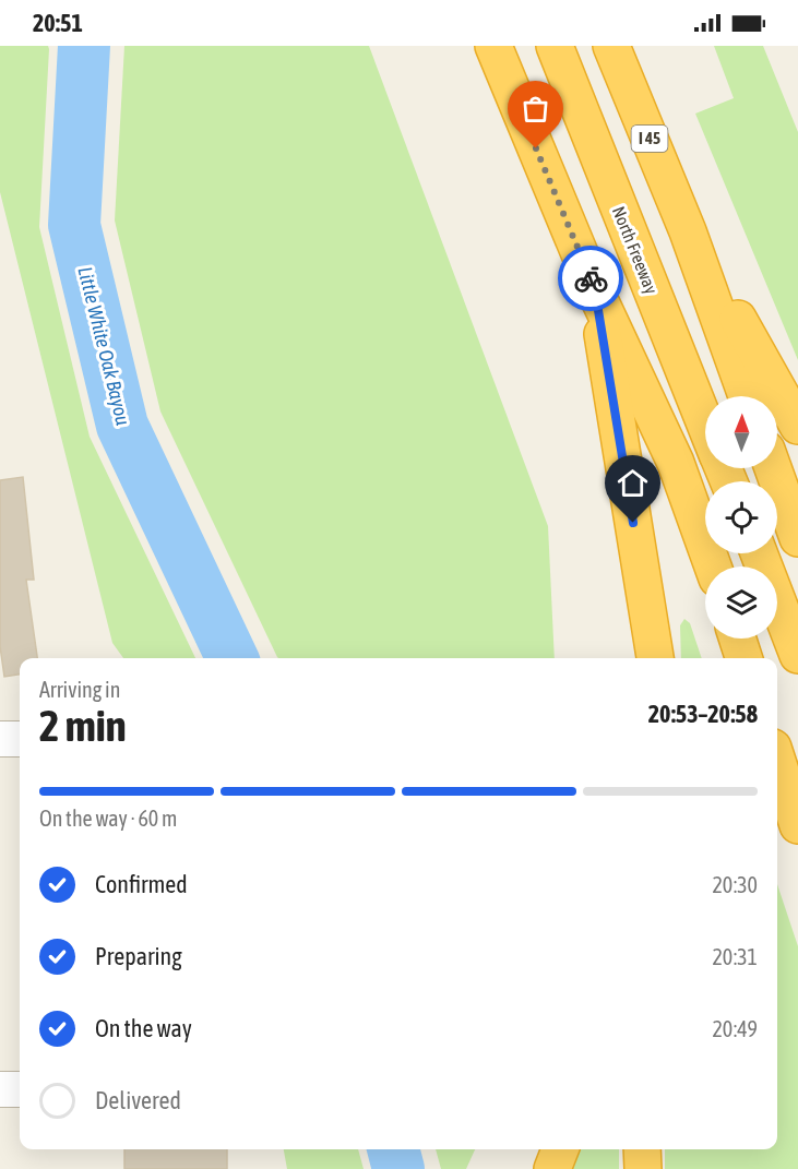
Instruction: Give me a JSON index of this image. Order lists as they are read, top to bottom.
{
  "streets": {
    "highway": ["I 45", "North Freeway"]
  },
  "water": ["Little White Oak Bayou"],
  "north": "top",
  "page": {
    "status": "20:51",
    "heading": ["2 min", "Arriving in", "20:53–20:58"],
    "bar": "On the way · 60 m",
    "list": [
      ["Confirmed", "20:30"],
      ["Preparing", "20:31"],
      ["On the way", "20:49"],
      "Delivered"
    ]
  }
}
